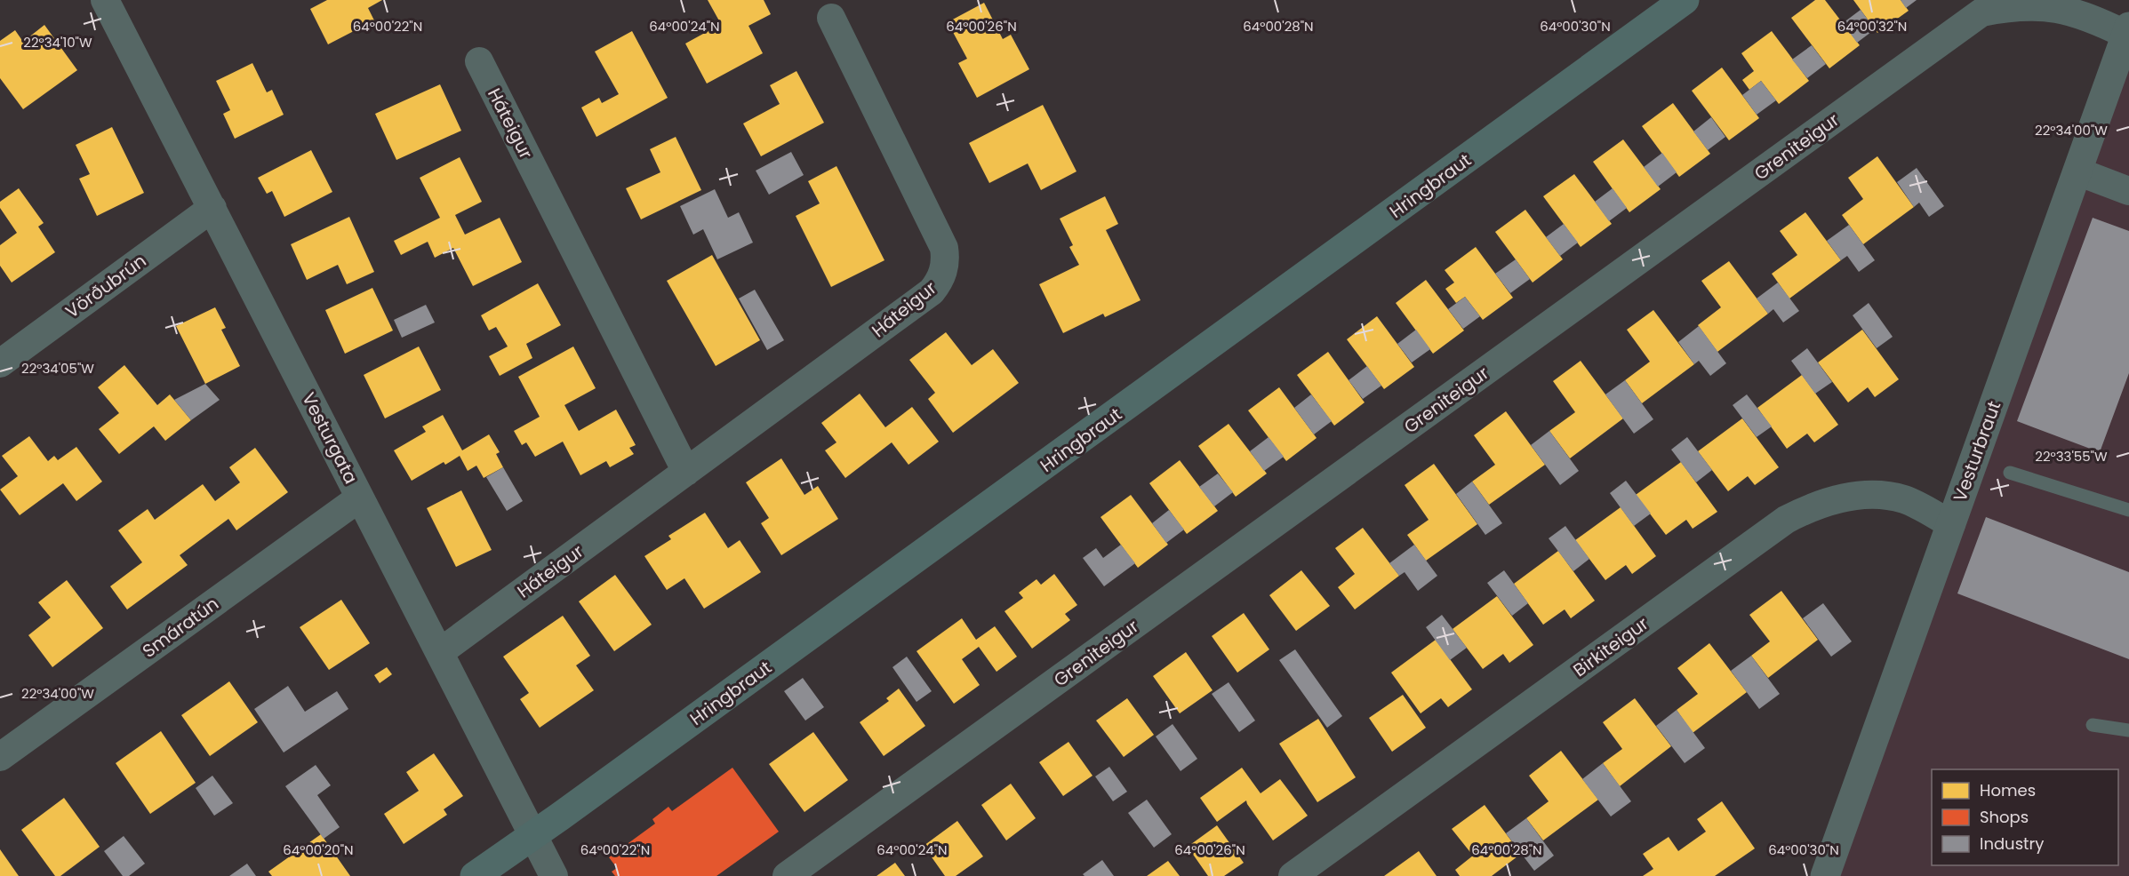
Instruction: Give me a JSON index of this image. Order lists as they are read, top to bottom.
{
  "streets": {
    "main road": ["Hringbraut"],
    "street": [
      "Háteigur",
      "Greniteigur",
      "Vörðubrún",
      "Vesturgata",
      "Vesturbraut",
      "Smáratún",
      "Birkiteigur"
    ]
  },
  "crossings": [
    ["Háteigur", "Vesturgata"],
    ["Greniteigur", "Vesturbraut"],
    ["Hringbraut", "Vesturgata"],
    ["Vörðubrún", "Vesturgata"],
    ["Vesturgata", "Smáratún"],
    ["Vesturbraut", "Birkiteigur"]
  ],
  "legend": ["Homes", "Shops", "Industry"],
  "coordinates": [
    "64°00'22\"N",
    "64°00'24\"N",
    "64°00'26\"N",
    "64°00'28\"N",
    "64°00'30\"N",
    "64°00'32\"N",
    "22°34'10\"W",
    "22°34'00\"W",
    "22°34'05\"W",
    "22°33'55\"W",
    "64°00'20\"N"
  ]
}
